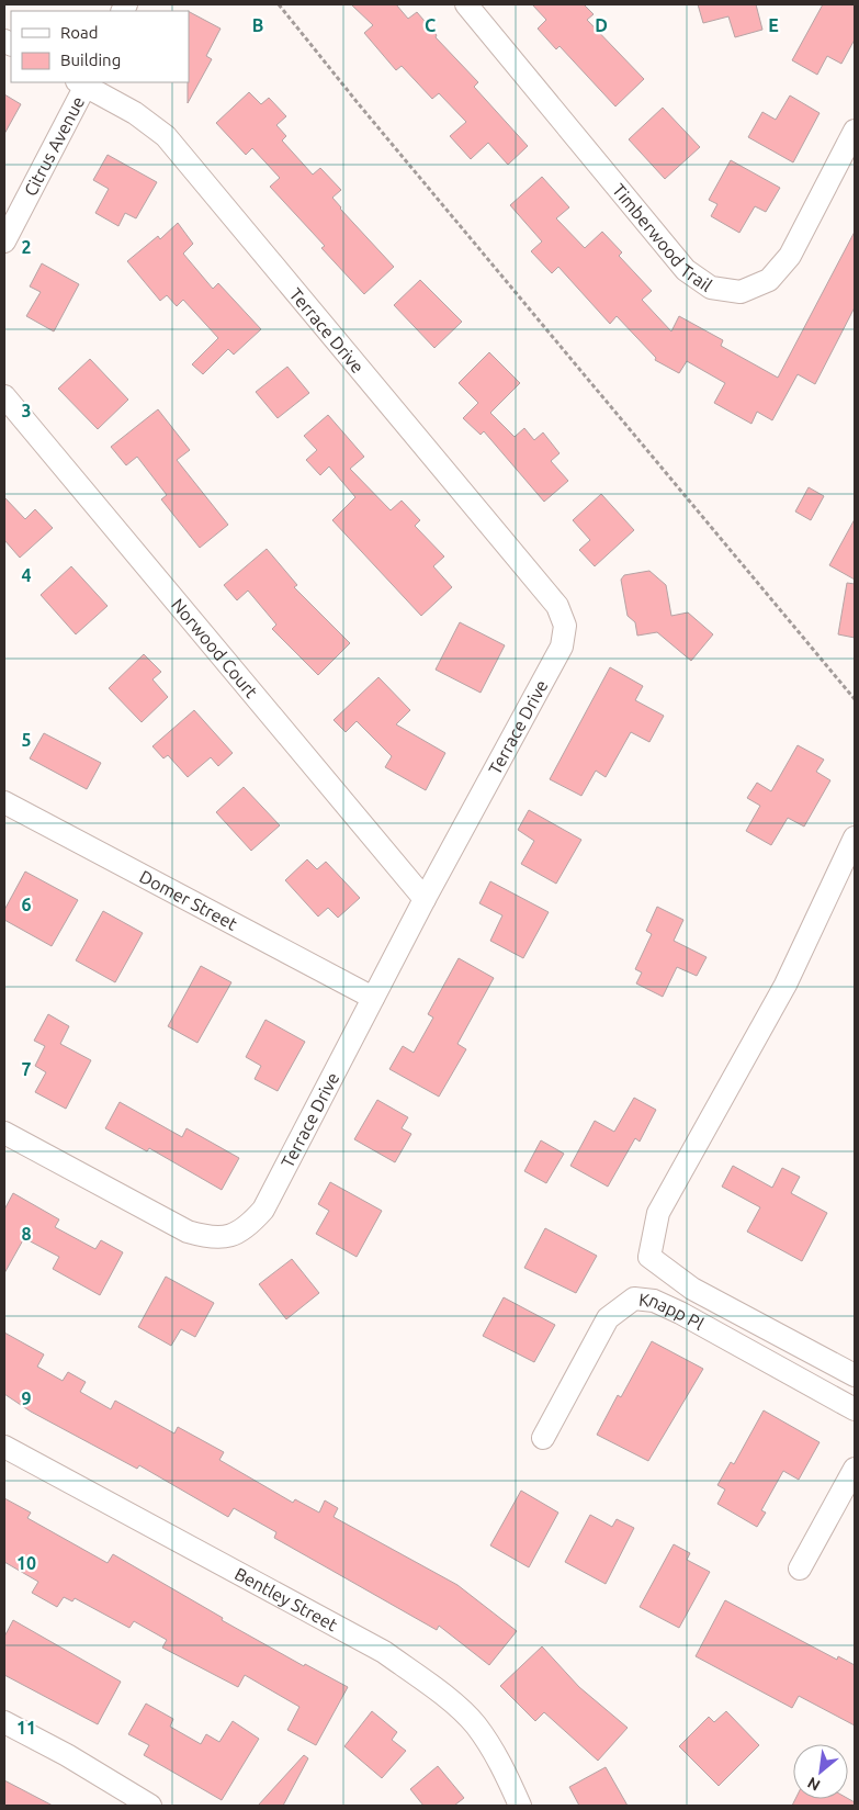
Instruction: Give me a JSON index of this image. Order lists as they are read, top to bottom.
{
  "streets": {
    "street": [
      "Citrus Avenue",
      "Timberwood Trail",
      "Terrace Drive",
      "Norwood Court",
      "Domer Street",
      "Knapp Pl",
      "Bentley Street"
    ]
  },
  "crossings": [
    ["Citrus Avenue", "Terrace Drive"],
    ["Terrace Drive", "Norwood Court"],
    ["Terrace Drive", "Domer Street"]
  ],
  "legend": ["Road", "Building"],
  "north": "bottom left",
  "grid": {
    "columns": [
      "B",
      "C",
      "D",
      "E"
    ],
    "rows": [
      "2",
      "3",
      "4",
      "5",
      "6",
      "7",
      "8",
      "9",
      "10",
      "11"
    ]
  }
}
